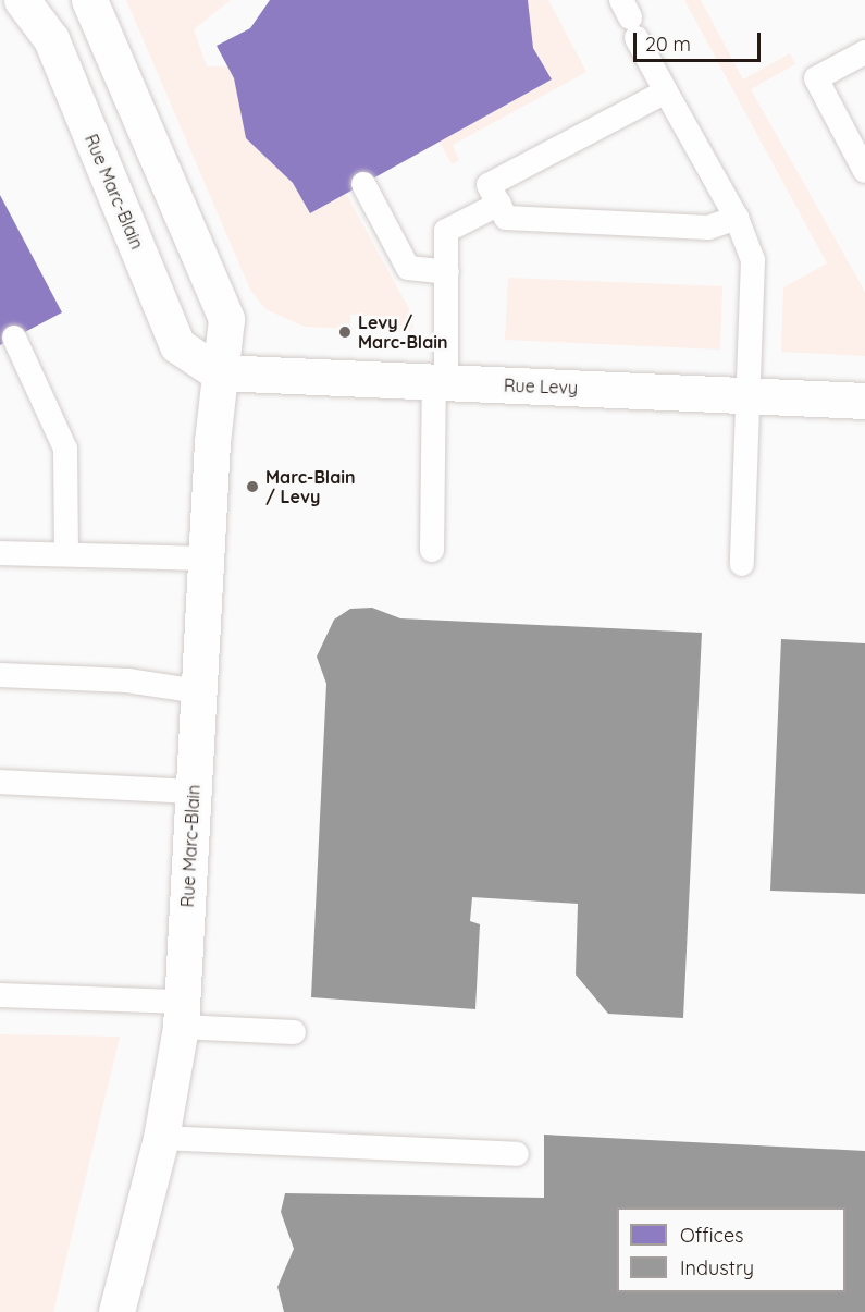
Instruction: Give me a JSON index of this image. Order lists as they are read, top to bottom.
{
  "streets": {
    "street": ["Rue Marc-Blain", "Rue Levy"]
  },
  "crossings": [
    ["Rue Marc-Blain", "Rue Levy"]
  ],
  "places": ["Levy / Marc-Blain", "Marc-Blain / Levy"],
  "legend": ["Offices", "Industry"],
  "scale_bar": "20 m"
}
